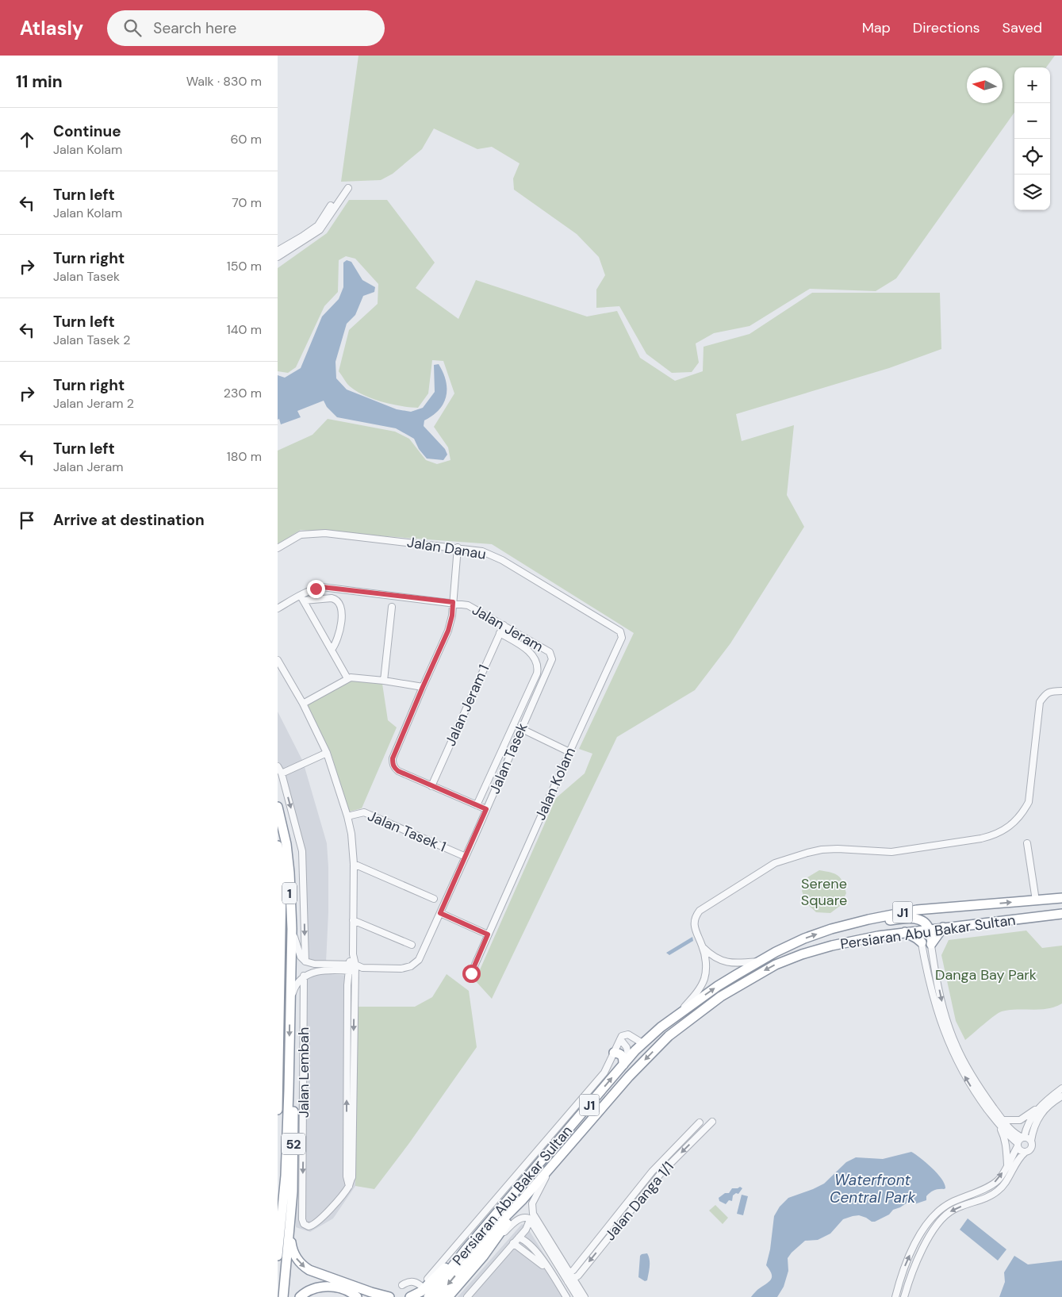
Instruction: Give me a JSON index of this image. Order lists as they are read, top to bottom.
{
  "streets": {
    "highway": [
      "1",
      "J1",
      "Persiaran Abu Bakar Sultan",
      "52"
    ],
    "street": [
      "Jalan Danau",
      "Jalan Jeram",
      "Jalan Jeram 1",
      "Jalan Tasek",
      "Jalan Kolam",
      "Jalan Tasek 1",
      "Jalan Lembah",
      "Jalan Danga 1/1"
    ]
  },
  "crossings": [
    ["Jalan Danau", "Jalan Kolam"],
    ["Jalan Jeram", "Jalan Jeram 1"],
    ["Jalan Jeram", "Jalan Tasek"],
    ["Jalan Jeram 1", "Jalan Tasek"],
    ["Jalan Tasek", "Jalan Tasek 1"],
    ["Jalan Tasek", "Jalan Lembah"],
    ["Jalan Tasek 1", "Jalan Lembah"],
    ["1", "52"]
  ],
  "water": ["Waterfront Central Park"],
  "parks": ["Serene Square", "Danga Bay Park"],
  "north": "left",
  "page": {
    "header": "Atlasly",
    "search": "Search here",
    "nav": ["Map", "Directions", "Saved"],
    "heading": ["11 min", "Walk · 830 m"],
    "map_buttons": ["+", "−"],
    "list": [
      ["Continue", "Jalan Kolam", "60 m"],
      ["Turn left", "Jalan Kolam", "70 m"],
      ["Turn right", "Jalan Tasek", "150 m"],
      ["Turn left", "Jalan Tasek 2", "140 m"],
      ["Turn right", "Jalan Jeram 2", "230 m"],
      ["Turn left", "Jalan Jeram", "180 m"],
      "Arrive at destination"
    ]
  }
}
